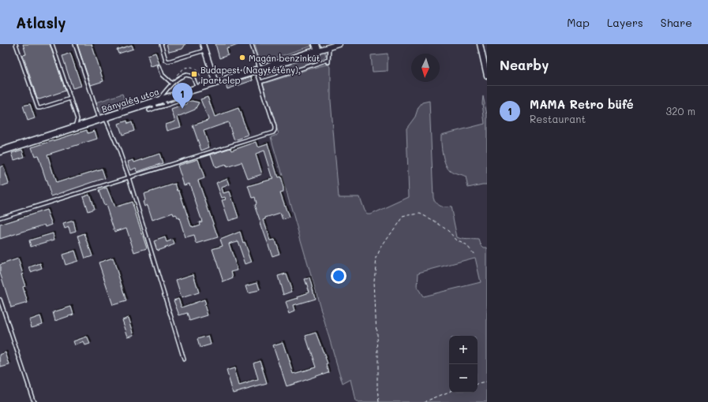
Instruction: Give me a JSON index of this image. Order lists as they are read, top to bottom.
{
  "streets": {
    "street": ["Bányalég utca"]
  },
  "places": {
    "other": ["Magán benzinkút"],
    "transit": ["Budapest (Nagytétény), ipartelep"]
  },
  "north": "bottom",
  "page": {
    "header": "Atlasly",
    "nav": ["Map", "Layers", "Share"],
    "heading": "Nearby",
    "pins": "1",
    "list": [
      {
        "mark": "1",
        "name": "MAMA Retro büfé",
        "note": "Restaurant",
        "value": "320 m"
      }
    ],
    "map_buttons": ["+", "−"]
  }
}
